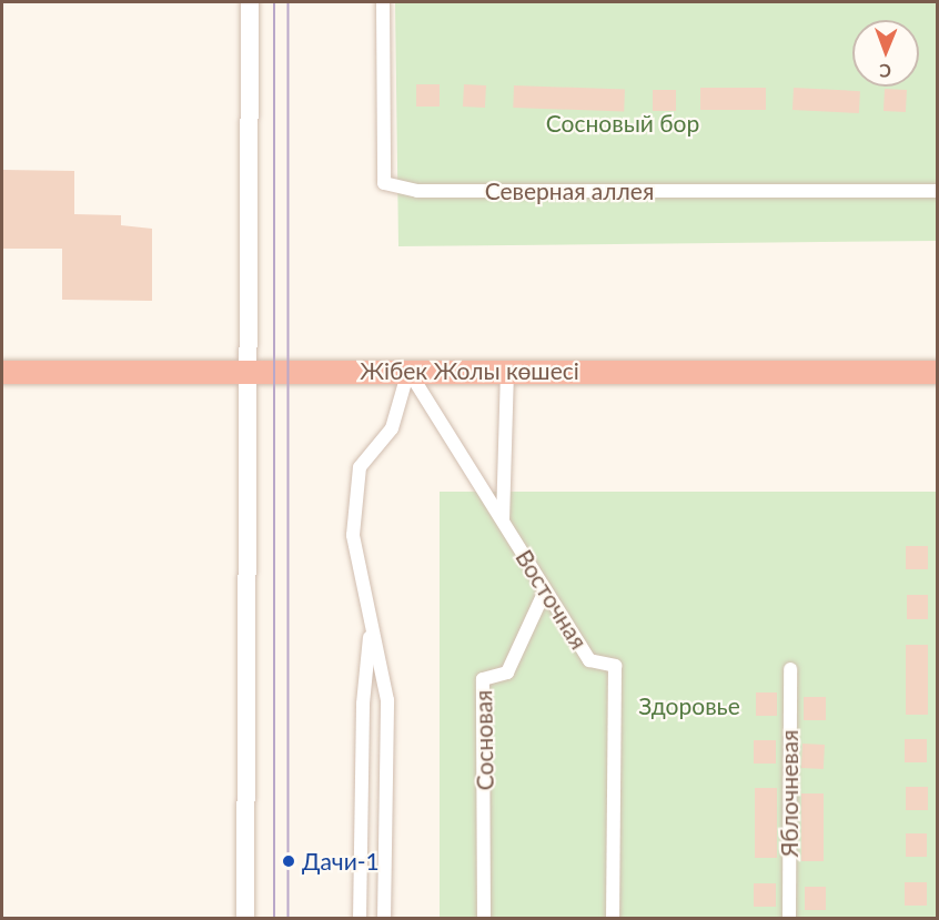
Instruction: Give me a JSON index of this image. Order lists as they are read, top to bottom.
{
  "streets": {
    "highway": ["Жібек Жолы көшесі"],
    "street": [
      "Северная аллея",
      "Восточная",
      "Сосновая",
      "Яблочневая"
    ]
  },
  "crossings": [
    ["Жібек Жолы көшесі", "Восточная"],
    ["Восточная", "Сосновая"]
  ],
  "parks": ["Сосновый бор", "Здоровье"],
  "places": ["Дачи-1"],
  "north": "bottom"
}
